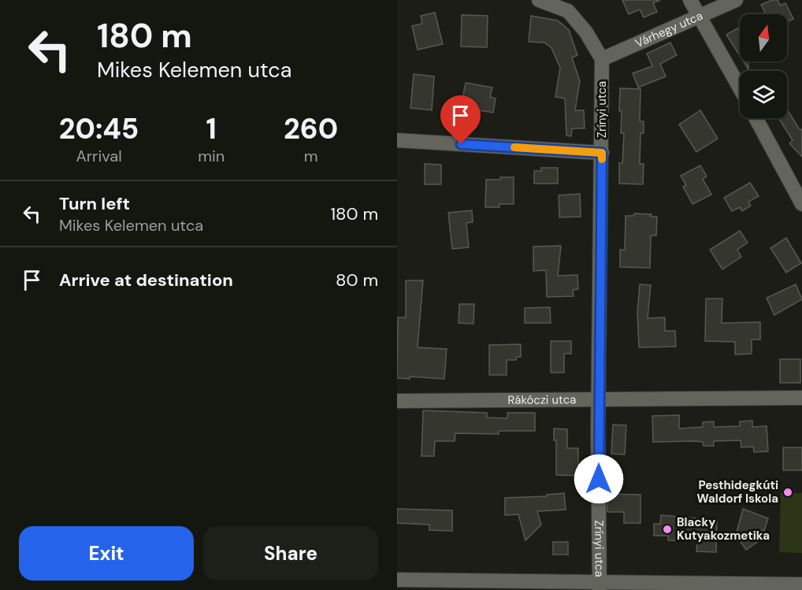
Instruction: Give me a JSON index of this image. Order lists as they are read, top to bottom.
{
  "streets": {
    "street": ["Várhegy utca", "Zrínyi utca", "Rákóczi utca"]
  },
  "crossings": [
    ["Várhegy utca", "Zrínyi utca"],
    ["Zrínyi utca", "Rákóczi utca"]
  ],
  "places": ["Pesthidegkúti Waldorf Iskola", "Blacky Kutyakozmetika"],
  "north": "top",
  "page": {
    "turn": ["180 m", "Mikes Kelemen utca"],
    "eta": [
      "20:45",
      "Arrival",
      "1",
      "min",
      "260",
      "m"
    ],
    "list": [
      {
        "name": "Turn left",
        "note": "Mikes Kelemen utca",
        "value": "180 m"
      },
      {
        "name": "Arrive at destination",
        "value": "80 m"
      }
    ],
    "buttons": ["Exit", "Share"]
  }
}
